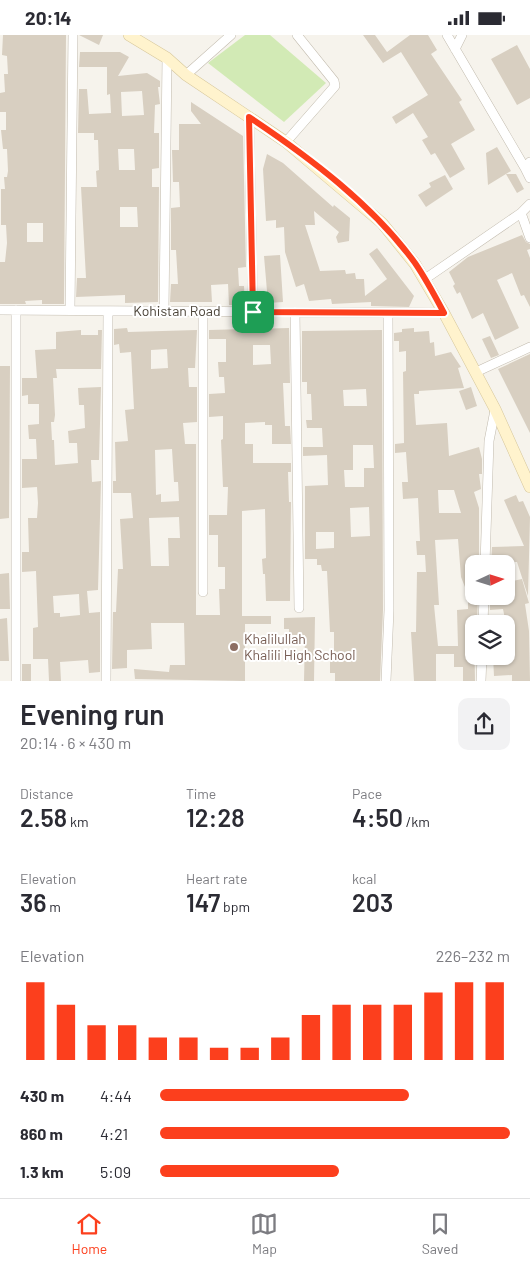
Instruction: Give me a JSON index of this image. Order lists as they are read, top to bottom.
{
  "streets": {
    "street": ["Kohistan Road"]
  },
  "places": ["Khalilullah Khalili High School"],
  "north": "right",
  "page": {
    "status": "20:14",
    "heading": ["Evening run", "20:14 · 6 × 430 m"],
    "stats": [
      ["Distance", "2.58 km"],
      ["Time", "12:28"],
      ["Pace", "4:50 /km"],
      ["Elevation", "36 m"],
      ["Heart rate", "147 bpm"],
      ["kcal", "203"]
    ],
    "chart": ["Elevation", "226–232 m"],
    "list": [
      {
        "name": "430 m",
        "note": "4:44"
      },
      {
        "name": "860 m",
        "note": "4:21"
      },
      {
        "name": "1.3 km",
        "note": "5:09"
      }
    ],
    "tabs": ["Home", "Map", "Saved"]
  }
}
